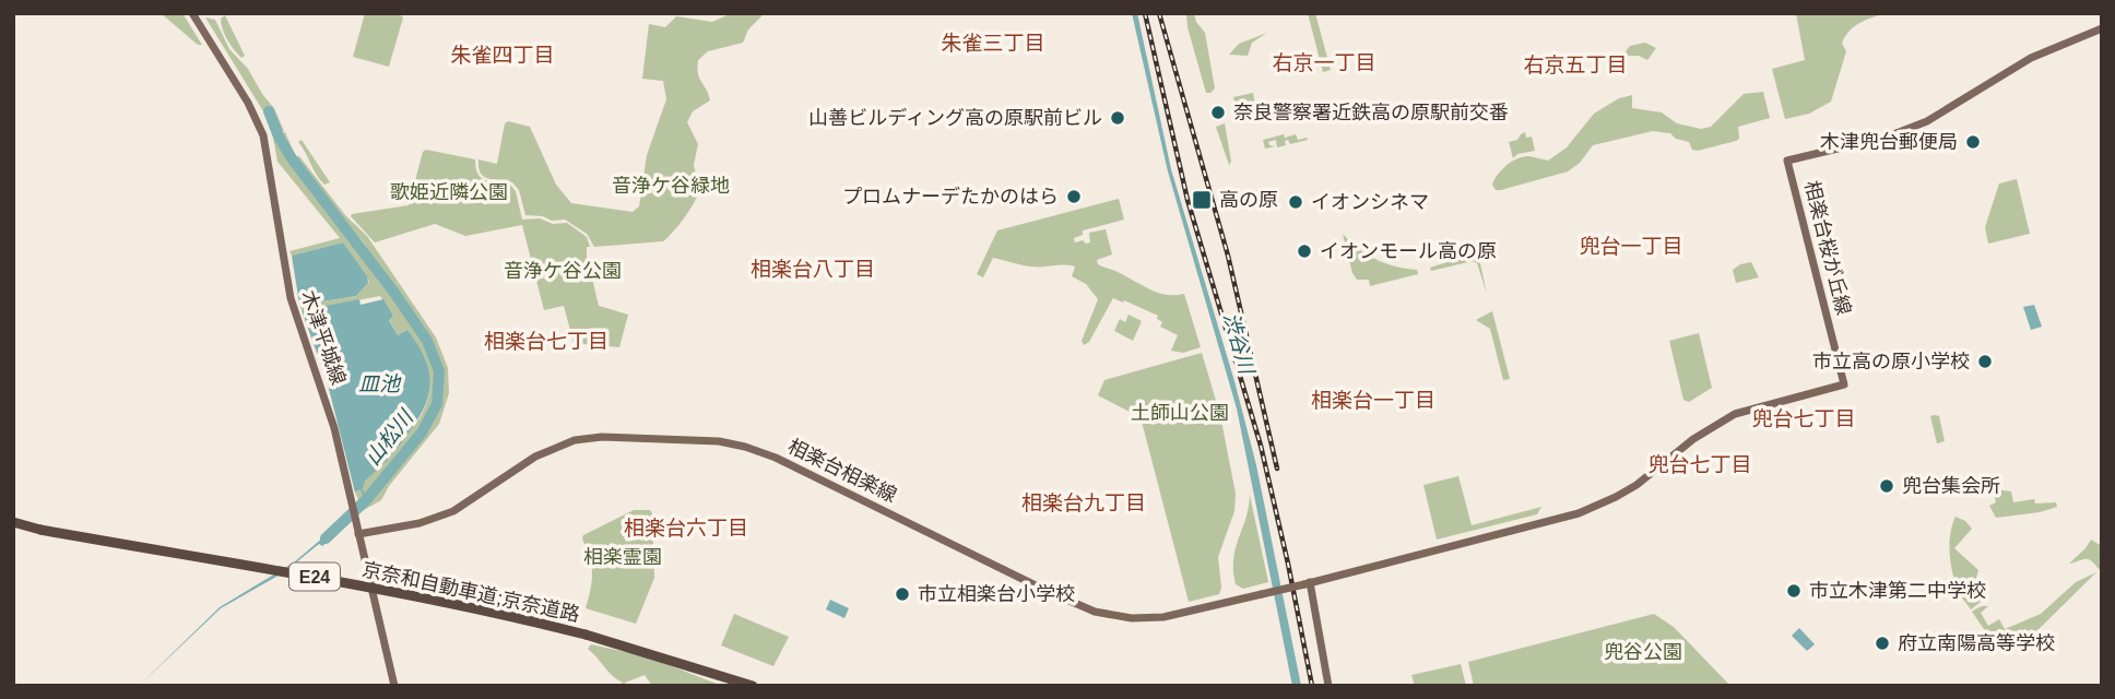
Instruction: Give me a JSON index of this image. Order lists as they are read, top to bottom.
{
  "streets": {
    "highway": ["E24", "京奈和自動車道;京奈道路"],
    "main road": ["相楽台桜が丘線", "木津平城線", "相楽台相楽線"]
  },
  "crossings": [
    ["相楽台桜が丘線", "相楽台相楽線"],
    ["木津平城線", "相楽台相楽線"]
  ],
  "districts": [
    "朱雀三丁目",
    "朱雀四丁目",
    "右京一丁目",
    "右京五丁目",
    "兜台一丁目",
    "相楽台八丁目",
    "相楽台七丁目",
    "相楽台一丁目",
    "兜台七丁目",
    "兜台七丁目",
    "相楽台九丁目",
    "相楽台六丁目"
  ],
  "water": ["渋谷川", "皿池", "山松川"],
  "parks": [
    "音浄ケ谷緑地",
    "歌姫近隣公園",
    "音浄ケ谷公園",
    "土師山公園",
    "相楽霊園",
    "兜谷公園"
  ],
  "places": {
    "other": [
      "奈良警察署近鉄高の原駅前交番",
      "山善ビルディング高の原駅前ビル",
      "木津兜台郵便局",
      "プロムナーデたかのはら",
      "イオンシネマ",
      "イオンモール高の原",
      "市立高の原小学校",
      "兜台集会所",
      "市立木津第二中学校",
      "市立相楽台小学校",
      "府立南陽高等学校"
    ],
    "transit": ["高の原"]
  }
}
